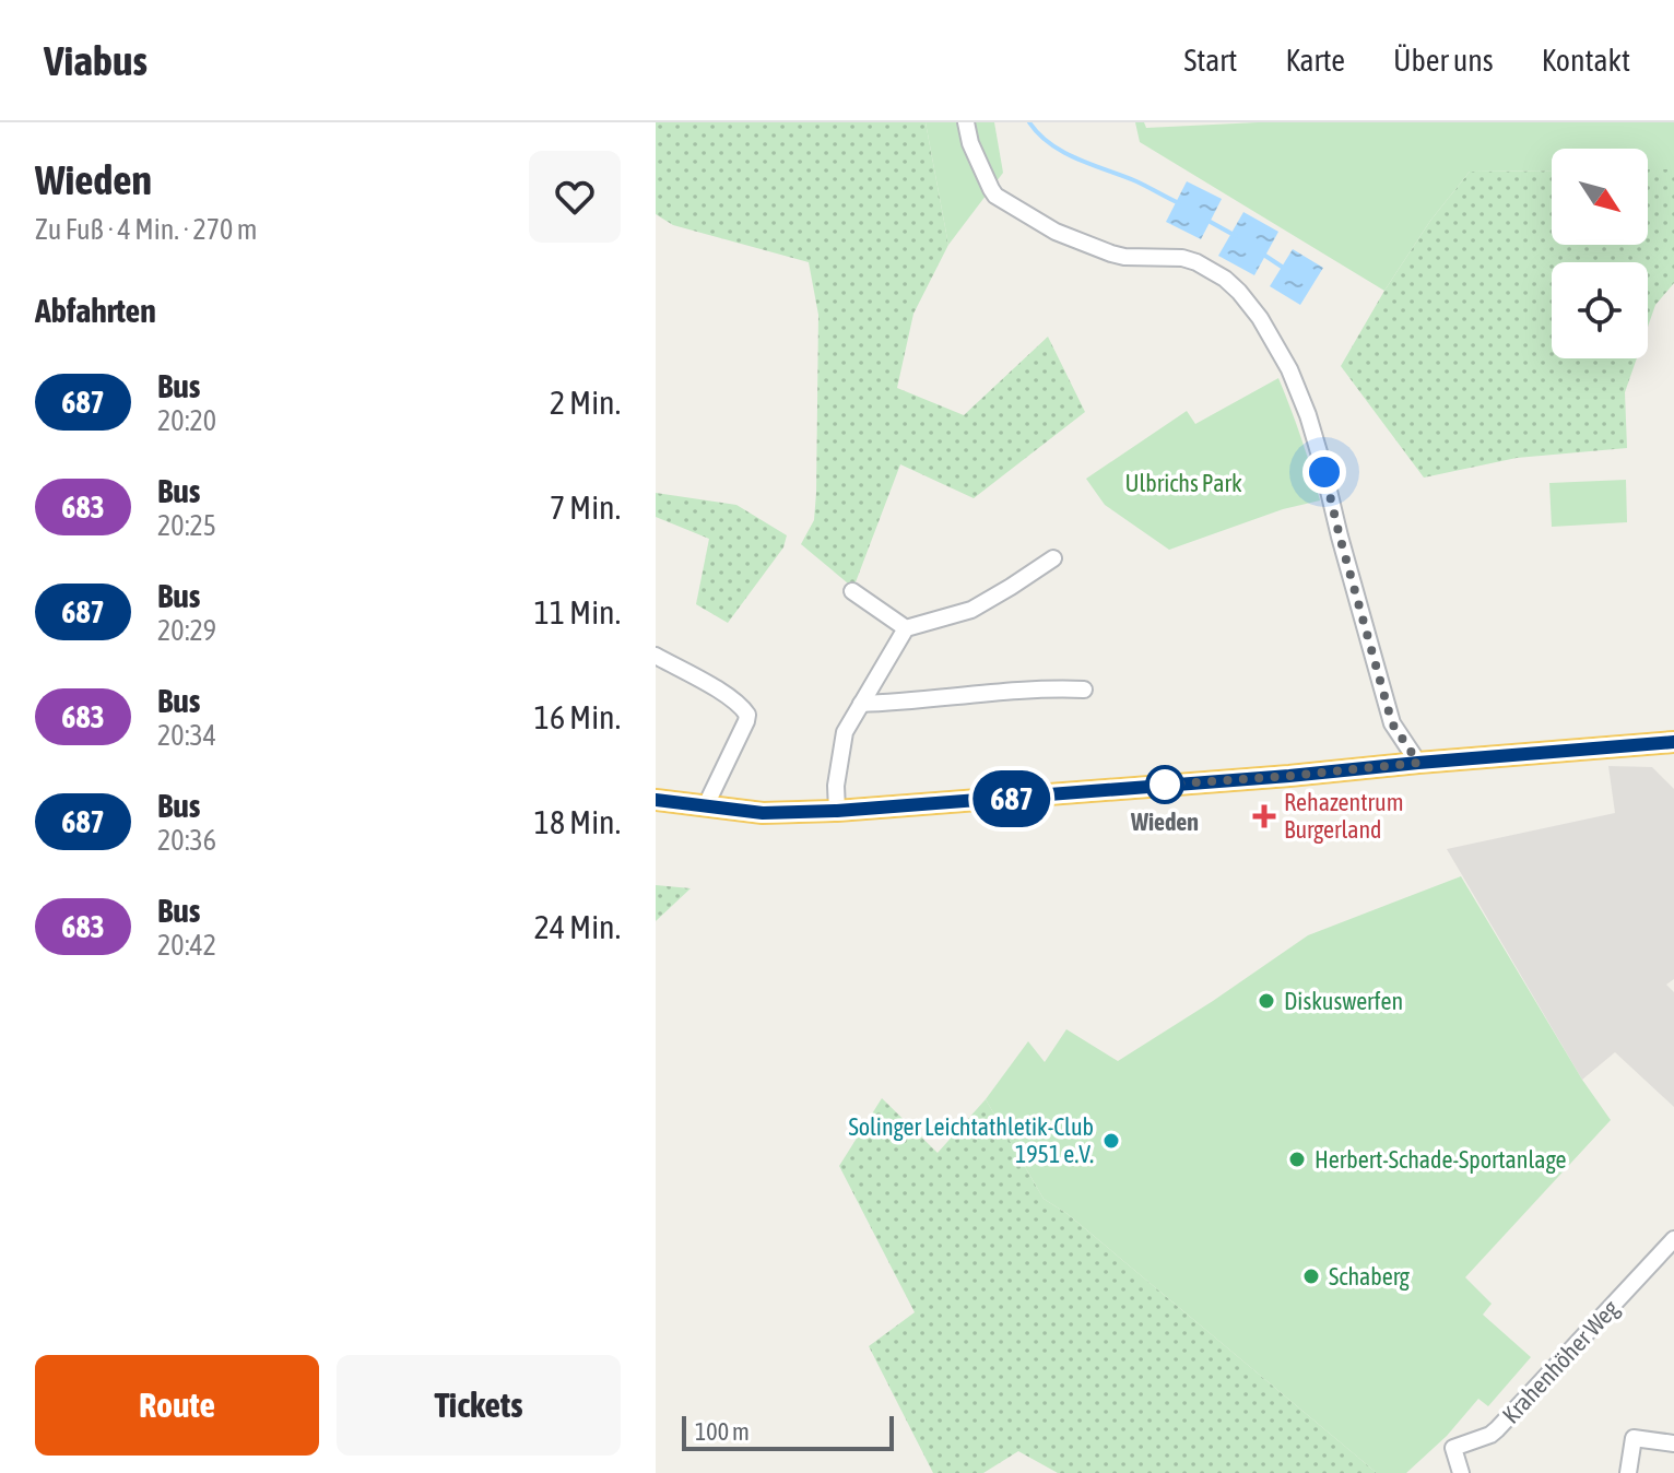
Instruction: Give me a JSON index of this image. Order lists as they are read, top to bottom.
{
  "streets": {
    "street": ["Krahenhöher Weg"]
  },
  "parks": ["Ulbrichs Park"],
  "places": {
    "other": [
      "Wieden",
      "Diskuswerfen",
      "Solinger Leichtathletik-Club 1951 e.V.",
      "Herbert-Schade-Sportanlage",
      "Schaberg"
    ],
    "health": ["Rehazentrum Burgerland"]
  },
  "lines": ["bus line 687"],
  "scale_bar": "100 m",
  "north": "bottom right",
  "page": {
    "header": "Viabus",
    "nav": [
      "Start",
      "Karte",
      "Über uns",
      "Kontakt"
    ],
    "heading": [
      ["Wieden", "Zu Fuß · 4 Min. · 270 m"],
      "Abfahrten"
    ],
    "on_map": "687",
    "list": [
      {
        "mark": "687",
        "name": "Bus",
        "note": "20:20",
        "value": "2 Min."
      },
      {
        "mark": "683",
        "name": "Bus",
        "note": "20:25",
        "value": "7 Min."
      },
      {
        "mark": "687",
        "name": "Bus",
        "note": "20:29",
        "value": "11 Min."
      },
      {
        "mark": "683",
        "name": "Bus",
        "note": "20:34",
        "value": "16 Min."
      },
      {
        "mark": "687",
        "name": "Bus",
        "note": "20:36",
        "value": "18 Min."
      },
      {
        "mark": "683",
        "name": "Bus",
        "note": "20:42",
        "value": "24 Min."
      }
    ],
    "buttons": ["Route", "Tickets"],
    "scale": "100 m"
  }
}
